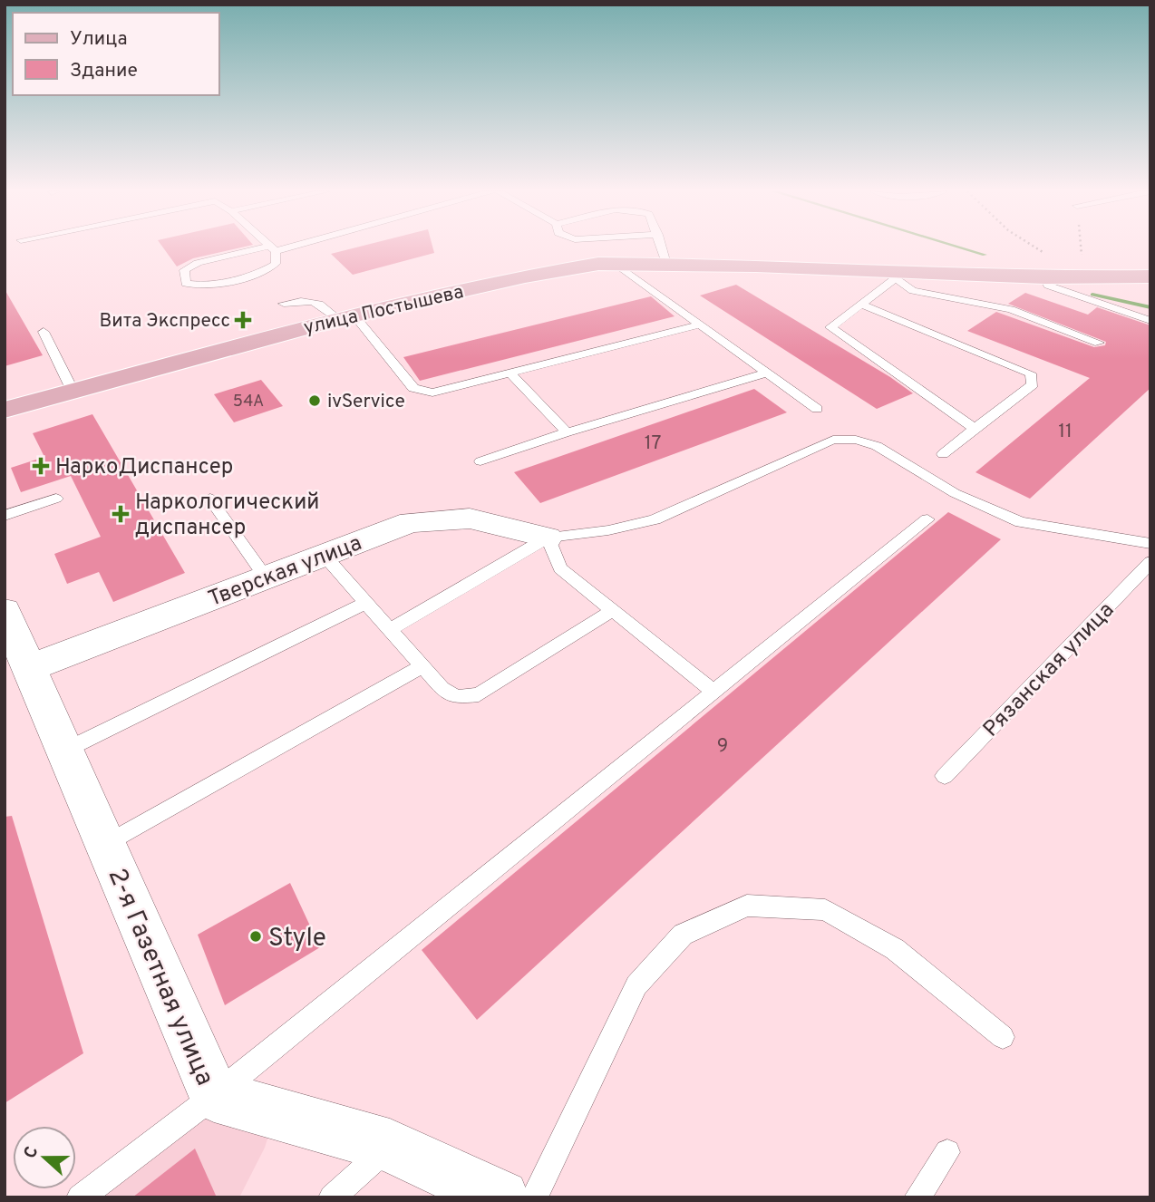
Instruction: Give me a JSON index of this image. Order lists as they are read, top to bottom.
{
  "streets": {
    "main road": ["улица Постышева"],
    "street": ["Тверская улица", "2-я Газетная улица"],
    "lane": ["Рязанская улица"]
  },
  "crossings": [
    ["Тверская улица", "2-я Газетная улица"]
  ],
  "places": {
    "health": ["Вита Экспресс", "НаркоДиспансер", "Наркологический диспансер"],
    "other": ["ivService", "Style"]
  },
  "house_numbers": [
    "54А",
    "11",
    "17",
    "9"
  ],
  "legend": ["Улица", "Здание"],
  "north": "left"
}
